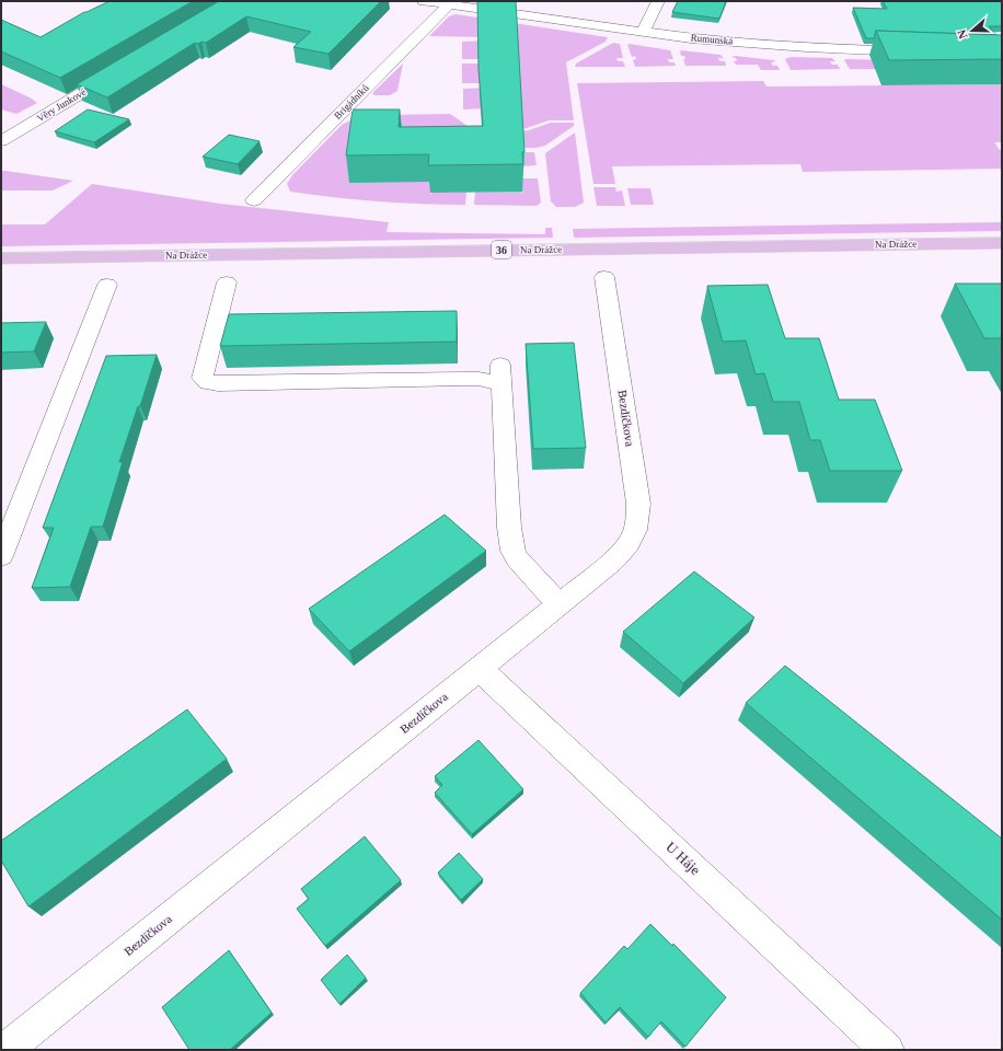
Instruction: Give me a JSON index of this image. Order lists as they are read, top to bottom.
{
  "streets": {
    "main road": ["Na Drážce", "36"],
    "street": [
      "Rumunská",
      "Brigádníků",
      "Věry Junkové",
      "Bezdíčkova",
      "U Háje"
    ]
  },
  "crossings": [
    ["Rumunská", "Brigádníků"],
    ["Bezdíčkova", "U Háje"]
  ],
  "north": "left"
}
